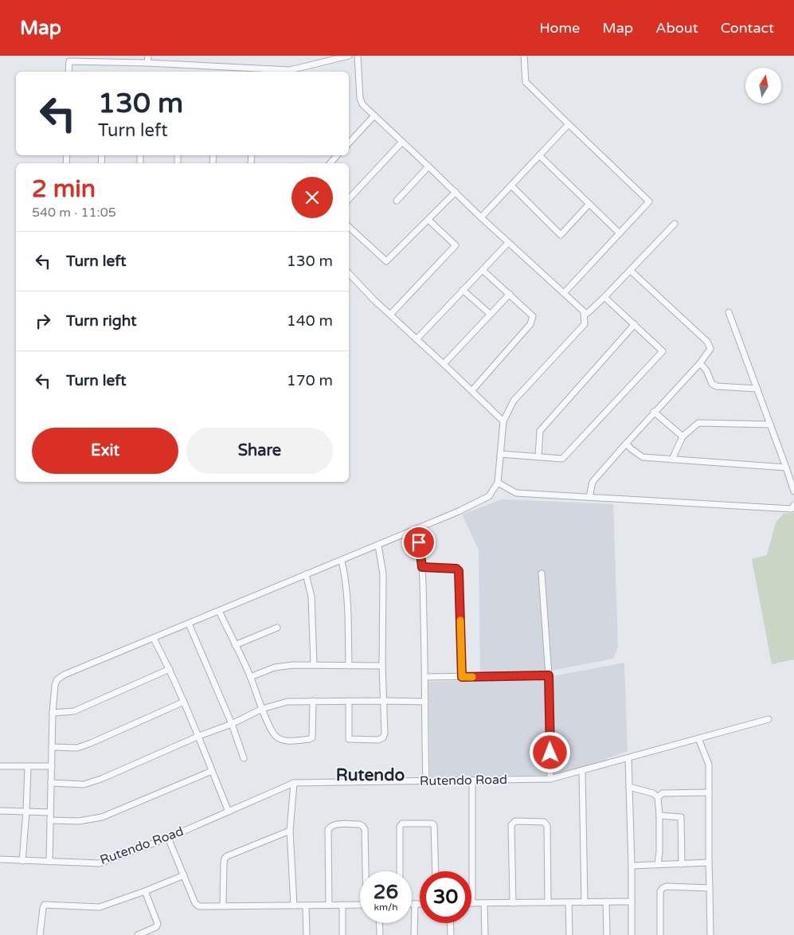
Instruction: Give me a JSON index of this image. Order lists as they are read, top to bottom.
{
  "streets": {
    "street": ["Rutendo Road"]
  },
  "districts": ["Rutendo"],
  "north": "top",
  "page": {
    "header": "Map",
    "nav": [
      "Home",
      "Map",
      "About",
      "Contact"
    ],
    "turn": ["130 m", "Turn left"],
    "heading": ["2 min", "540 m · 11:05"],
    "list": [
      {
        "name": "Turn left",
        "value": "130 m"
      },
      {
        "name": "Turn right",
        "value": "140 m"
      },
      {
        "name": "Turn left",
        "value": "170 m"
      }
    ],
    "buttons": ["Exit", "Share"],
    "speed": "26 km/h",
    "limit": "30"
  }
}
